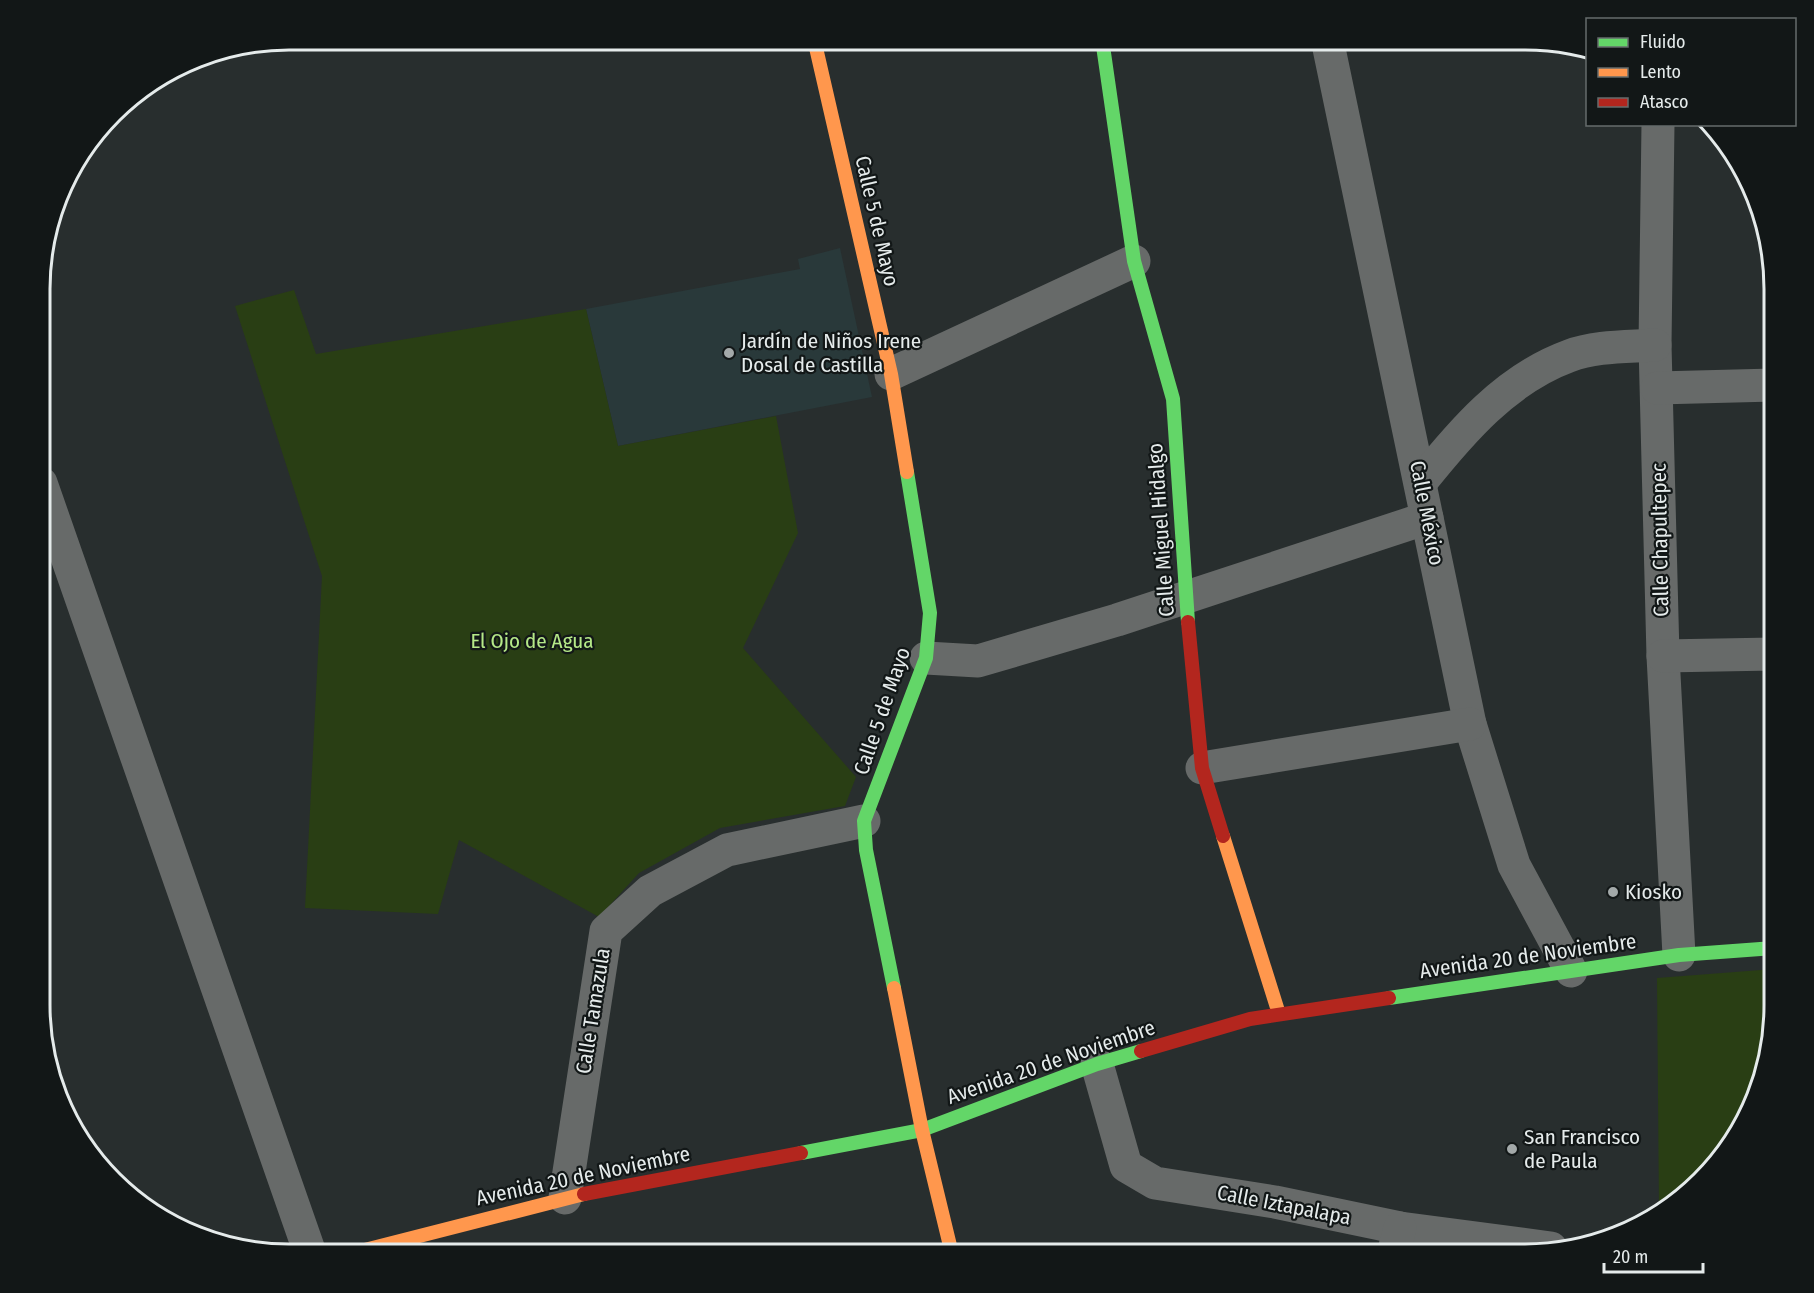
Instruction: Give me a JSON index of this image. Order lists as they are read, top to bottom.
{
  "streets": {
    "street": [
      "Calle 5 de Mayo",
      "Calle México",
      "Calle Miguel Hidalgo",
      "Calle Chapultepec",
      "Avenida 20 de Noviembre",
      "Calle Tamazula",
      "Calle Iztapalapa"
    ]
  },
  "crossings": [
    ["Calle 5 de Mayo", "Avenida 20 de Noviembre"],
    ["Calle 5 de Mayo", "Calle Tamazula"],
    ["Calle México", "Avenida 20 de Noviembre"],
    ["Calle Miguel Hidalgo", "Avenida 20 de Noviembre"],
    ["Calle Chapultepec", "Avenida 20 de Noviembre"],
    ["Avenida 20 de Noviembre", "Calle Tamazula"],
    ["Avenida 20 de Noviembre", "Calle Iztapalapa"]
  ],
  "parks": ["El Ojo de Agua"],
  "places": ["Jardín de Niños Irene Dosal de Castilla", "Kiosko", "San Francisco de Paula"],
  "legend": ["Fluido", "Lento", "Atasco"],
  "scale_bar": "20 m"
}
